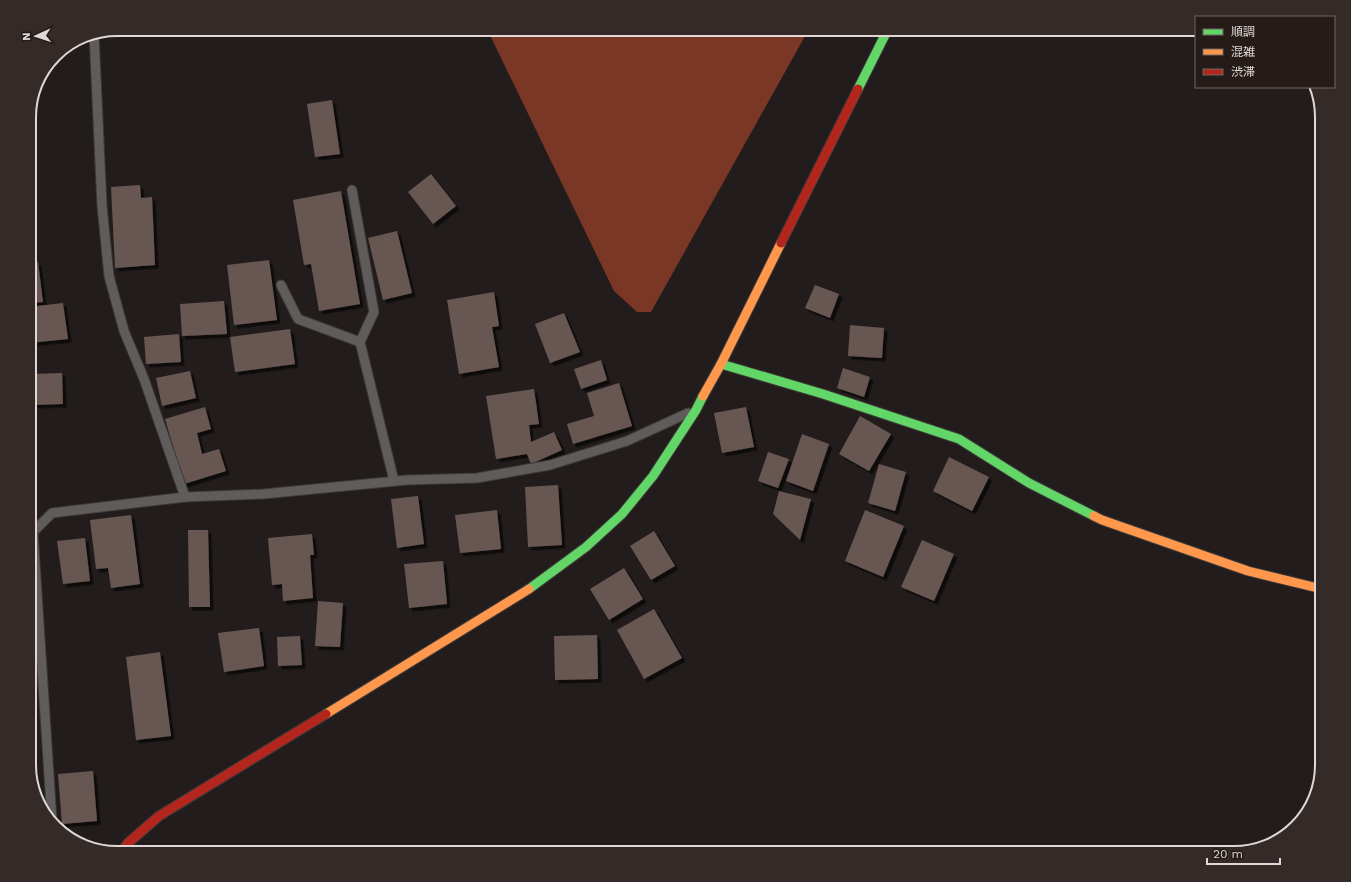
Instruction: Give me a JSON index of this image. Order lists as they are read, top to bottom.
{
  "legend": ["順調", "混雑", "渋滞"],
  "scale_bar": "20 m",
  "north": "left"
}
